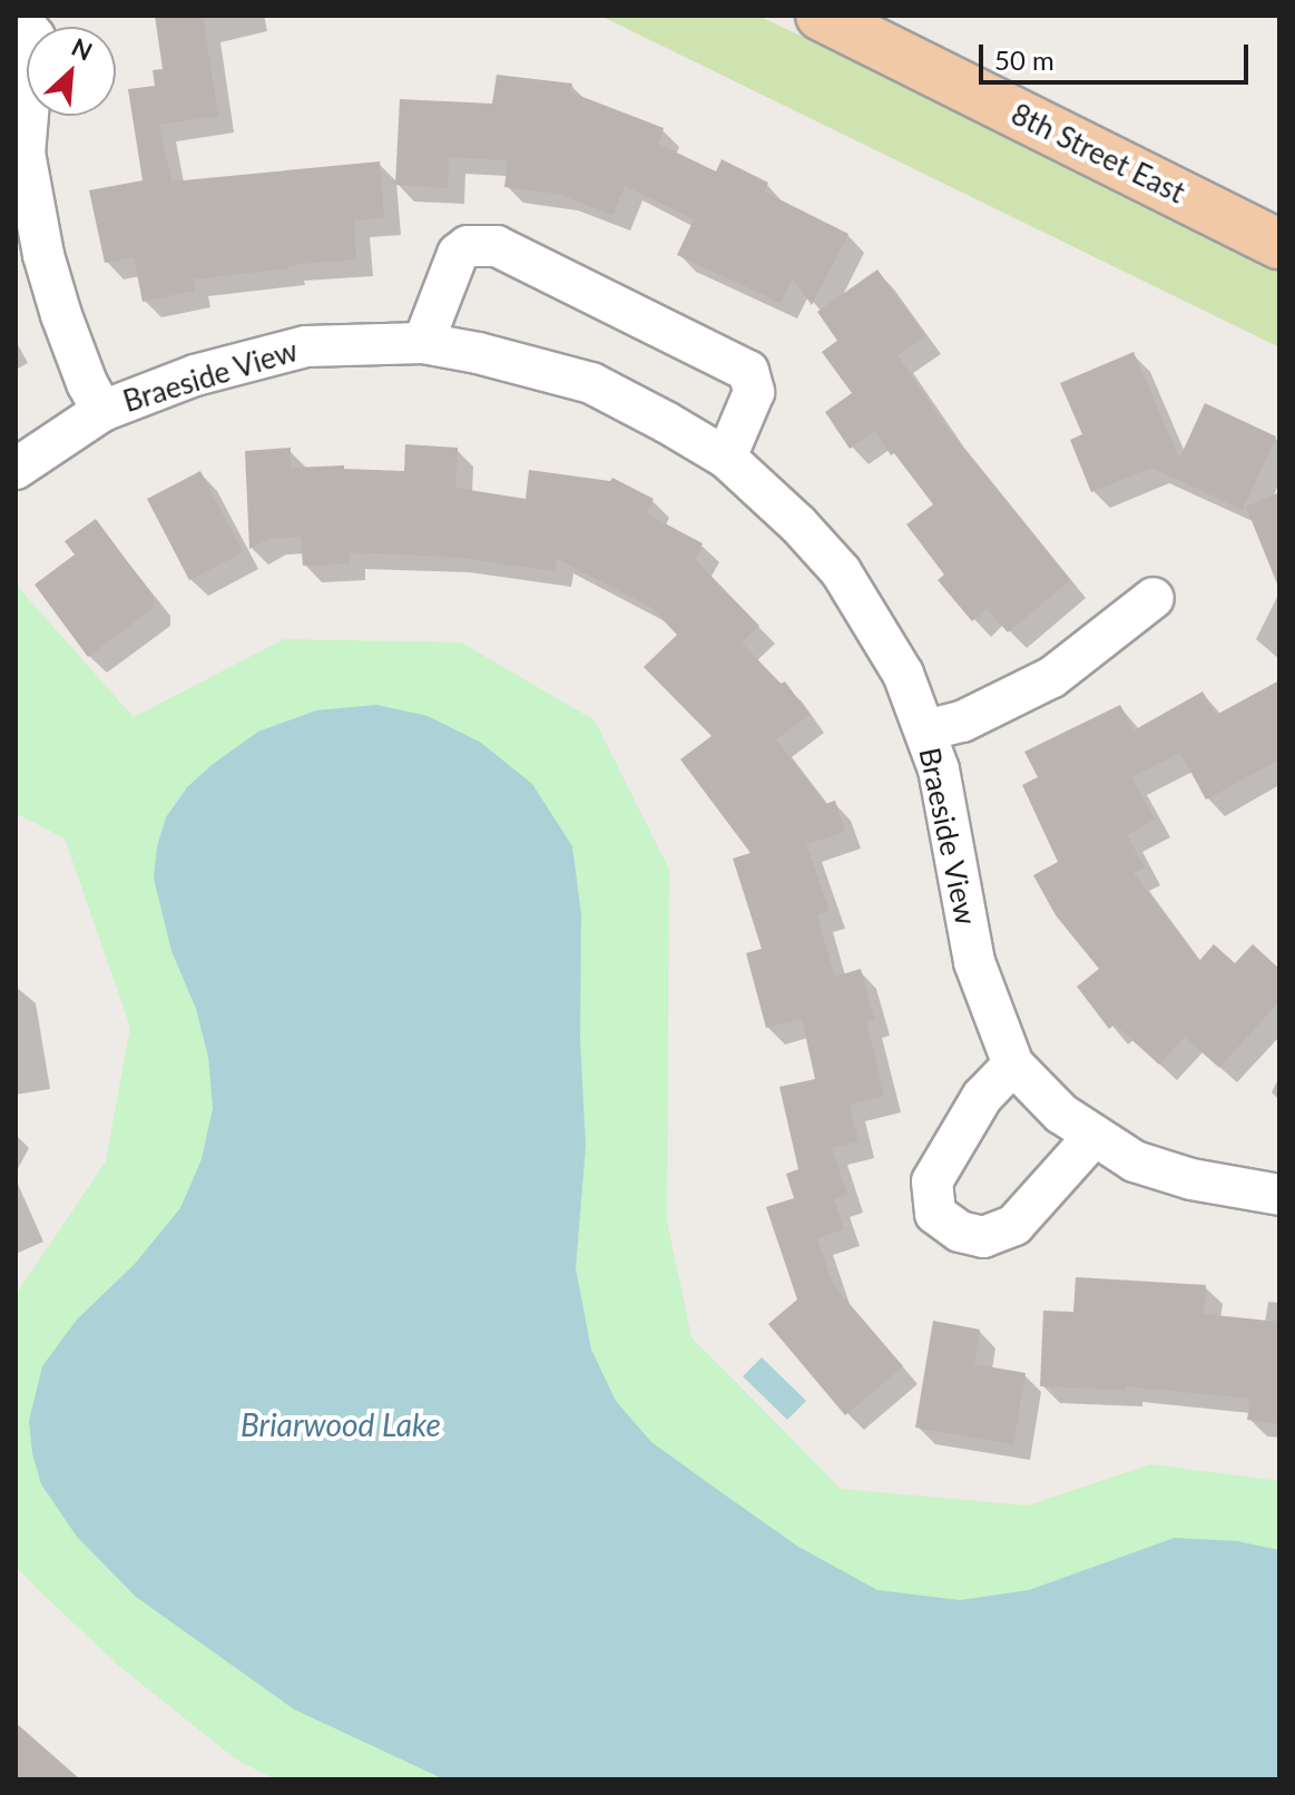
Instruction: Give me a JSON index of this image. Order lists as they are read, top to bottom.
{
  "streets": {
    "main road": ["8th Street East"],
    "street": ["Braeside View"]
  },
  "water": ["Briarwood Lake"],
  "scale_bar": "50 m",
  "north": "top right"
}
